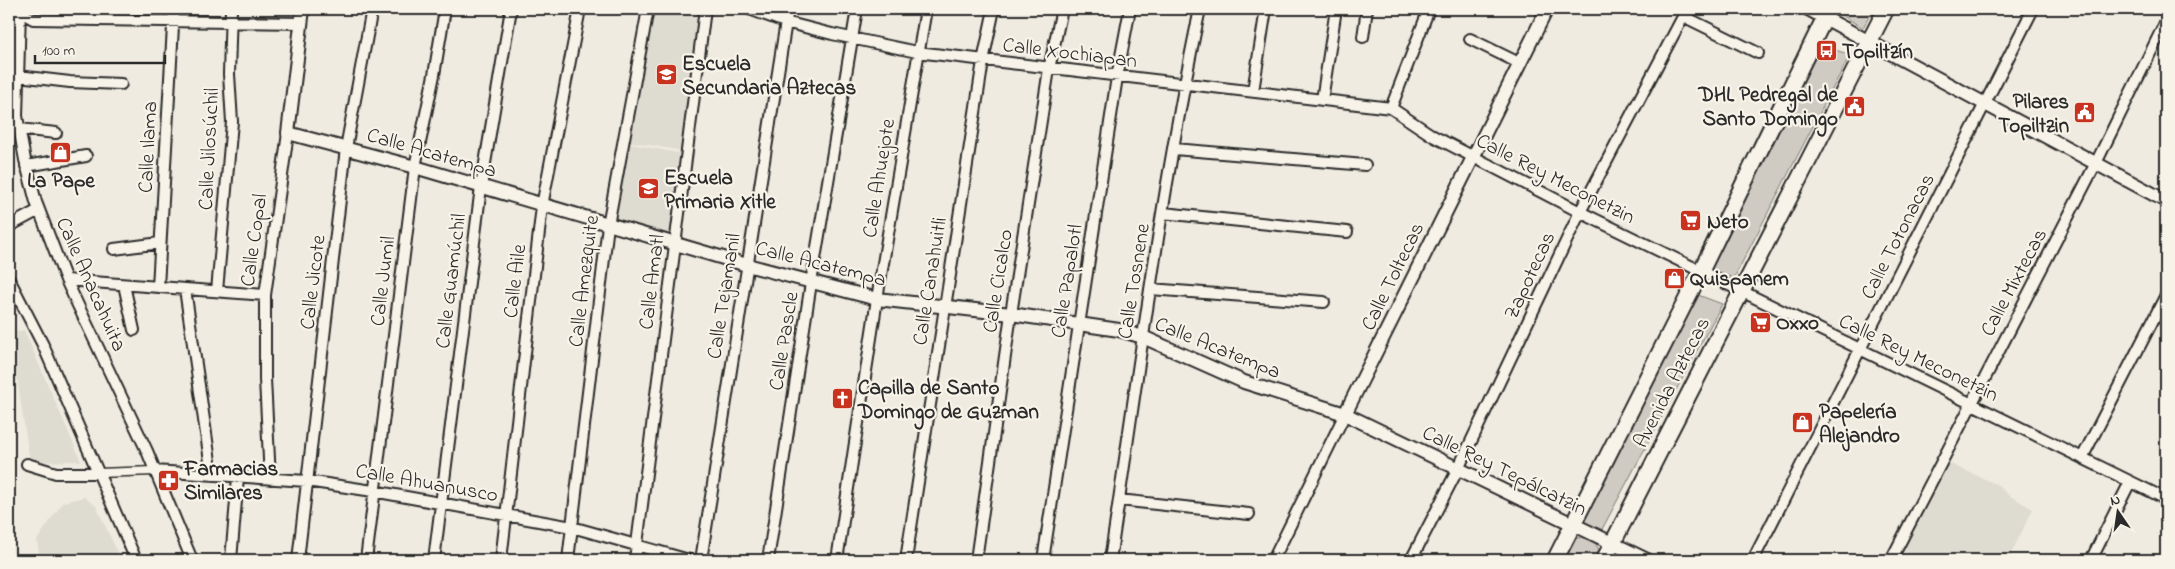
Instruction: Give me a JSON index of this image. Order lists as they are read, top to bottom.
{
  "streets": {
    "main road": ["Avenida Aztecas"],
    "street": [
      "Calle Xochiapan",
      "Calle Ilama",
      "Calle Jilosúchil",
      "Calle Acatempa",
      "Calle Ahuejote",
      "Calle Rey Meconetzin",
      "Calle Totonacas",
      "Calle Copal",
      "Zapotecas",
      "Calle Toltecas",
      "Calle Jumil",
      "Calle Guamúchil",
      "Calle Aile",
      "Calle Amezquite",
      "Calle Canahuitli",
      "Calle Cicalco",
      "Calle Papalotl",
      "Calle Tosnene",
      "Calle Jicote",
      "Calle Amatl",
      "Calle Mixtecas",
      "Calle Anacahuita",
      "Calle Tejamanil",
      "Calle Pascle",
      "Calle Rey Tepálcatzin",
      "Calle Ahuanusco"
    ]
  },
  "crossings": [
    ["Calle Xochiapan", "Calle Ahuejote"],
    ["Calle Xochiapan", "Calle Rey Meconetzin"],
    ["Calle Xochiapan", "Calle Canahuitli"],
    ["Calle Xochiapan", "Calle Cicalco"],
    ["Calle Xochiapan", "Calle Papalotl"],
    ["Calle Xochiapan", "Calle Tosnene"],
    ["Calle Xochiapan", "Calle Tejamanil"],
    ["Calle Xochiapan", "Calle Pascle"],
    ["Calle Acatempa", "Calle Ahuejote"],
    ["Calle Acatempa", "Calle Copal"],
    ["Calle Acatempa", "Calle Toltecas"],
    ["Calle Acatempa", "Calle Jumil"],
    ["Calle Acatempa", "Calle Guamúchil"],
    ["Calle Acatempa", "Calle Aile"],
    ["Calle Acatempa", "Calle Amezquite"],
    ["Calle Acatempa", "Calle Canahuitli"],
    ["Calle Acatempa", "Calle Cicalco"],
    ["Calle Acatempa", "Calle Papalotl"],
    ["Calle Acatempa", "Calle Tosnene"],
    ["Calle Acatempa", "Calle Jicote"],
    ["Calle Acatempa", "Calle Amatl"],
    ["Calle Acatempa", "Calle Tejamanil"],
    ["Calle Acatempa", "Calle Pascle"],
    ["Calle Acatempa", "Calle Rey Tepálcatzin"],
    ["Calle Rey Meconetzin", "Calle Totonacas"],
    ["Calle Rey Meconetzin", "Zapotecas"],
    ["Calle Rey Meconetzin", "Calle Toltecas"],
    ["Calle Rey Meconetzin", "Calle Mixtecas"],
    ["Calle Rey Meconetzin", "Avenida Aztecas"],
    ["Calle Copal", "Calle Ahuanusco"],
    ["Zapotecas", "Calle Rey Tepálcatzin"],
    ["Calle Toltecas", "Calle Rey Tepálcatzin"],
    ["Calle Jumil", "Calle Ahuanusco"],
    ["Calle Guamúchil", "Calle Ahuanusco"],
    ["Calle Aile", "Calle Ahuanusco"],
    ["Calle Amezquite", "Calle Ahuanusco"],
    ["Calle Jicote", "Calle Ahuanusco"],
    ["Calle Amatl", "Calle Ahuanusco"],
    ["Calle Anacahuita", "Calle Ahuanusco"],
    ["Avenida Aztecas", "Calle Rey Tepálcatzin"]
  ],
  "places": {
    "bus stop": ["Topiltzín"],
    "school or university": ["Escuela Secundaria Aztecas", "Escuela Primaria Xitle"],
    "public building": ["DHL Pedregal de Santo Domingo", "Pilares Topiltzin"],
    "shop": ["La Pape", "Quispanem", "Papelería Alejandro"],
    "supermarket": ["Neto", "Oxxo"],
    "church": ["Capilla de Santo Domingo de Guzman"],
    "pharmacy": ["Farmacias Similares"]
  },
  "scale_bar": "100 m",
  "north": "top"
}
